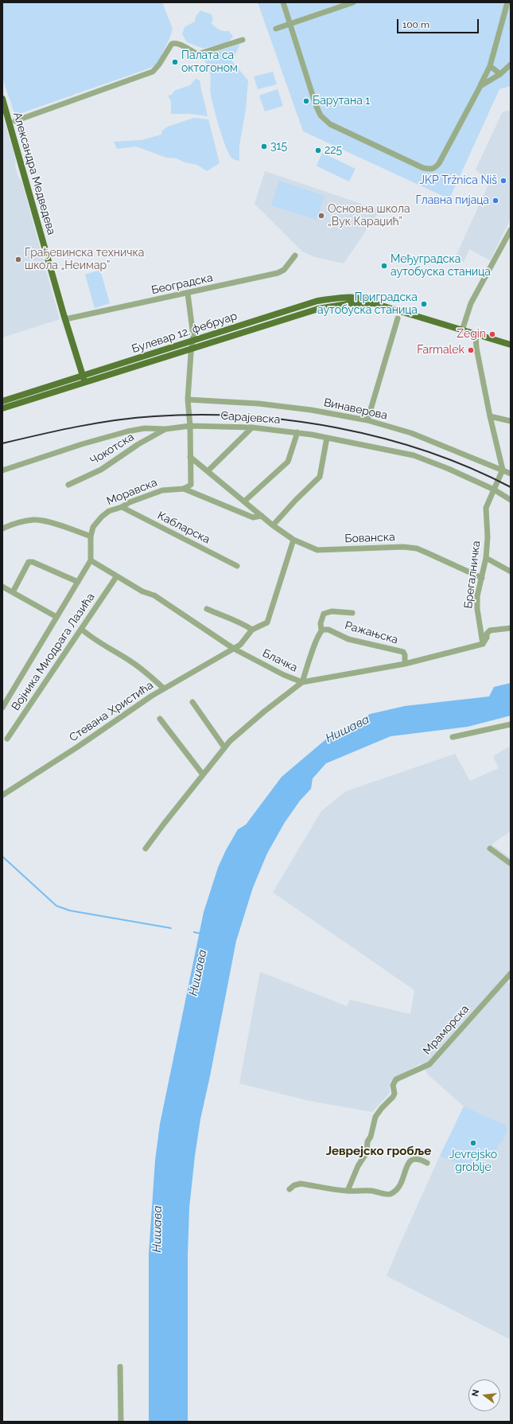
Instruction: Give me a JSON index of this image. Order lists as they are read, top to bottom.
{
  "streets": {
    "main road": ["Александра Медведева", "Булевар 12. фебруар"],
    "street": [
      "Београдска",
      "Винаверова",
      "Сарајевска",
      "Чокотска",
      "Моравска",
      "Кабларска",
      "Бованска",
      "Брегалничка",
      "Ражањска",
      "Војника Миодрага Лазића",
      "Блачка",
      "Стевана Христића",
      "Мраморска"
    ]
  },
  "crossings": [
    ["Александра Медведева", "Београдска"],
    ["Александра Медведева", "Булевар 12. фебруар"],
    ["Винаверова", "Брегалничка"],
    ["Сарајевска", "Чокотска"],
    ["Сарајевска", "Брегалничка"],
    ["Моравска", "Кабларска"],
    ["Моравска", "Блачка"],
    ["Бованска", "Брегалничка"],
    ["Брегалничка", "Блачка"],
    ["Ражањска", "Блачка"],
    ["Војника Миодрага Лазића", "Блачка"],
    ["Блачка", "Стевана Христића"]
  ],
  "districts": ["Јеврејско гробље"],
  "water": ["Нишава"],
  "places": [
    "Палата са октогоном",
    "Барутана 1",
    "315",
    "225",
    "JKP Tržnica Niš",
    "Главна пијаца",
    "Основна школа „Вук Караџић”",
    "Грађевинска техничка школа „Неимар”",
    "Међуградска аутобуска станица",
    "Приградска аутобуска станица",
    "Zegin",
    "Farmalek",
    "Jevrejsko groblje"
  ],
  "scale_bar": "100 m",
  "north": "left"
}
